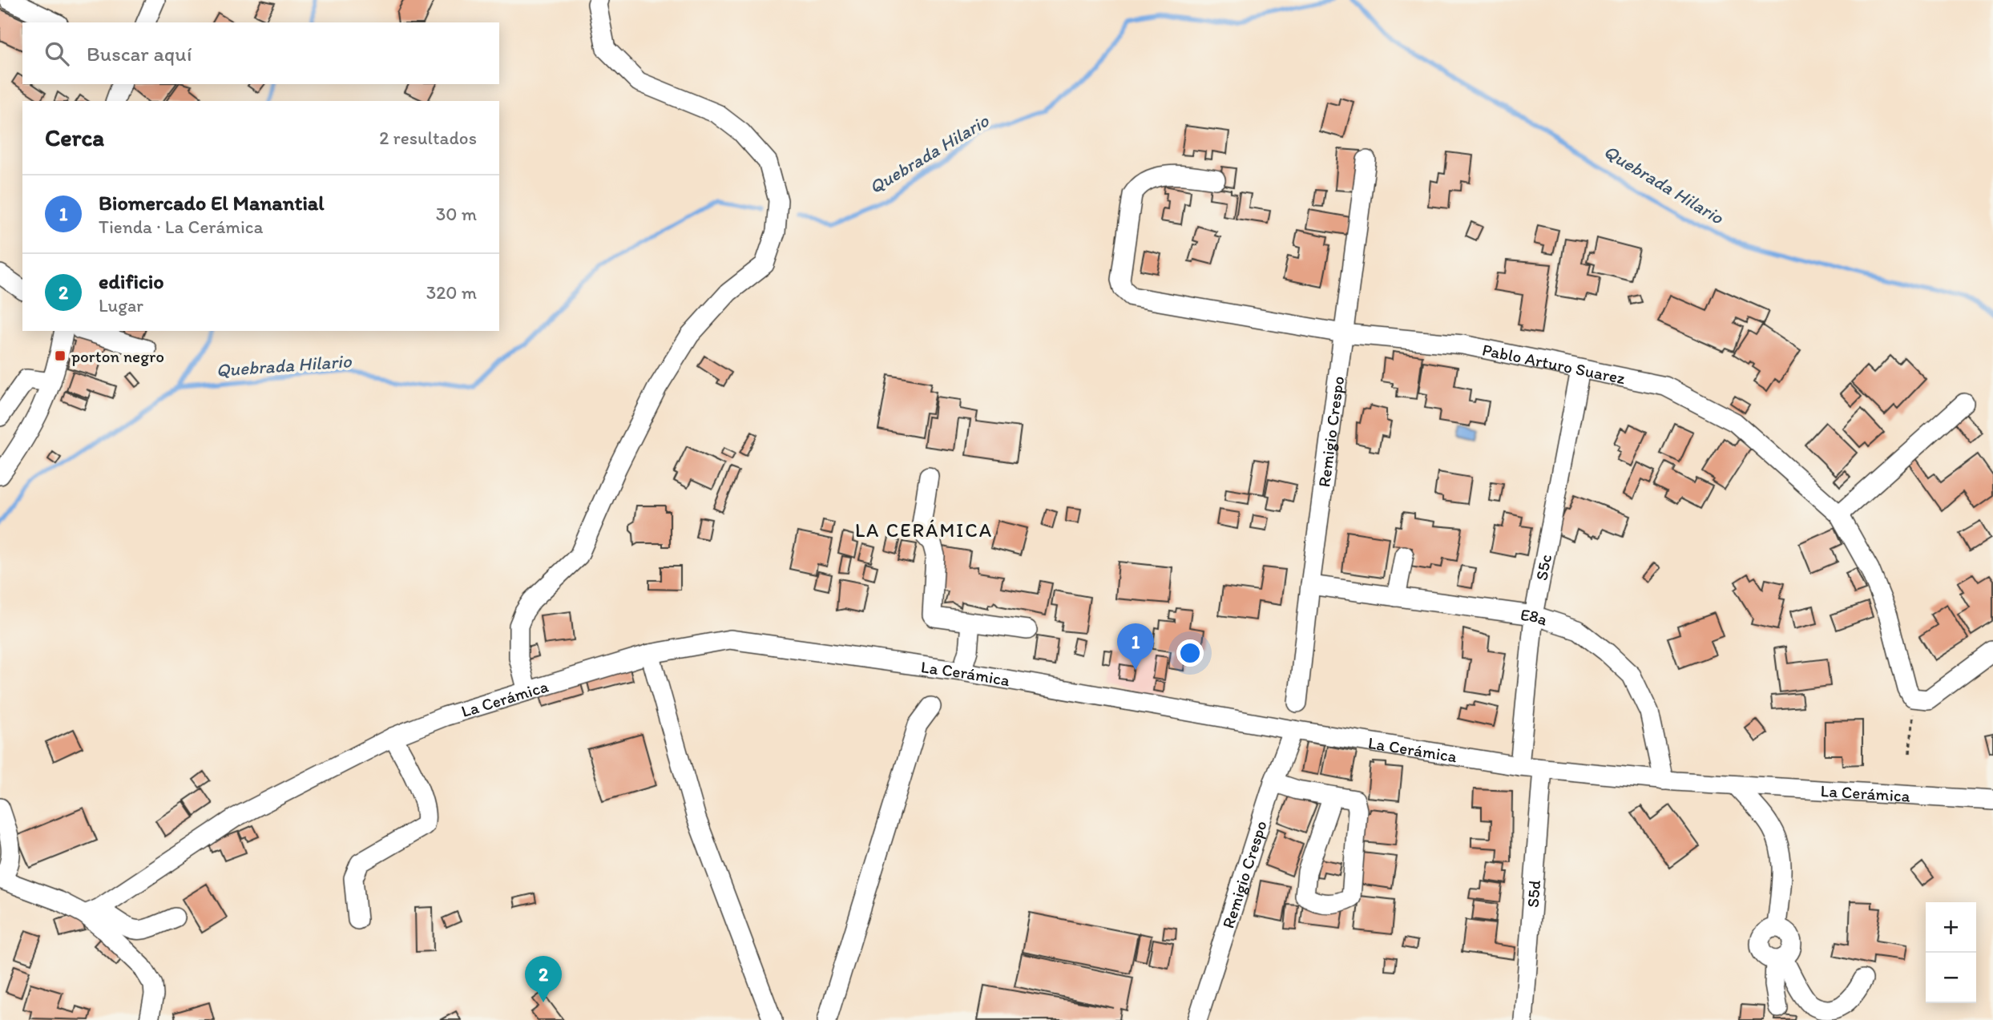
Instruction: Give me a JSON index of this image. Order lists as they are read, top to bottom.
{
  "streets": {
    "street": [
      "Pablo Arturo Suarez",
      "Remigio Crespo",
      "S5c",
      "E8a",
      "La Cerámica",
      "S5d"
    ]
  },
  "crossings": [
    ["Pablo Arturo Suarez", "Remigio Crespo"],
    ["Pablo Arturo Suarez", "S5c"],
    ["Remigio Crespo", "E8a"],
    ["Remigio Crespo", "La Cerámica"],
    ["S5c", "E8a"],
    ["S5c", "La Cerámica"],
    ["E8a", "La Cerámica"],
    ["La Cerámica", "S5d"]
  ],
  "districts": ["LA CERÁMICA"],
  "water": ["Quebrada Hilario"],
  "places": {
    "transit": ["porton negro"]
  },
  "page": {
    "search": "Buscar aquí",
    "heading": ["Cerca", "2 resultados"],
    "list": [
      {
        "mark": "1",
        "name": "Biomercado El Manantial",
        "note": "Tienda · La Cerámica",
        "value": "30 m"
      },
      {
        "mark": "2",
        "name": "edificio",
        "note": "Lugar",
        "value": "320 m"
      }
    ],
    "pins": ["1", "2"],
    "map_buttons": ["+", "−"]
  }
}
